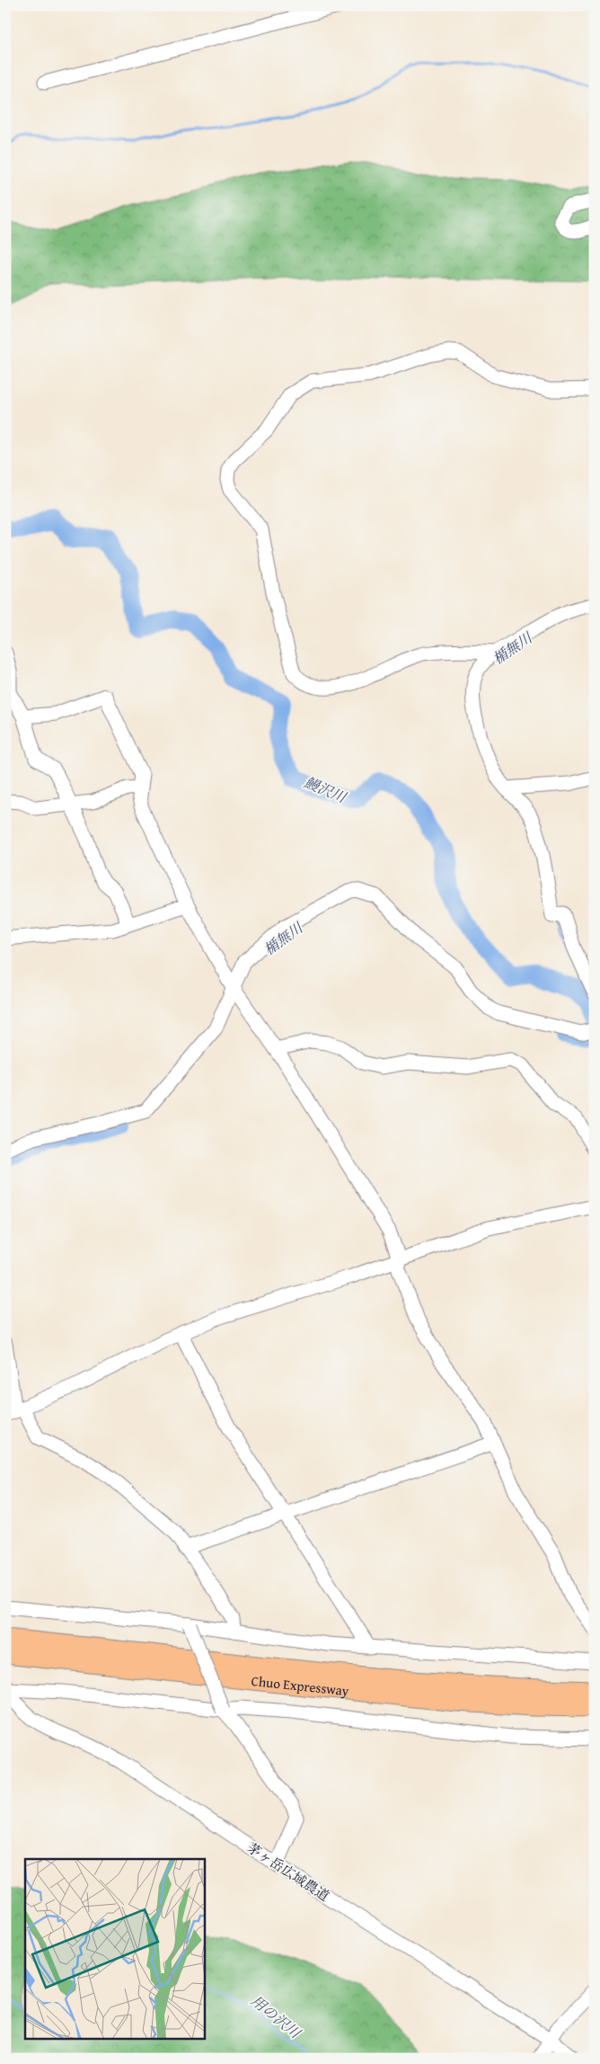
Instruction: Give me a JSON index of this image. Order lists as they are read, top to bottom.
{
  "streets": {
    "highway": ["Chuo Expressway"],
    "street": ["茅ヶ岳広域農道"]
  },
  "water": ["楯無川", "鰻沢川", "用の沢川"]
}
